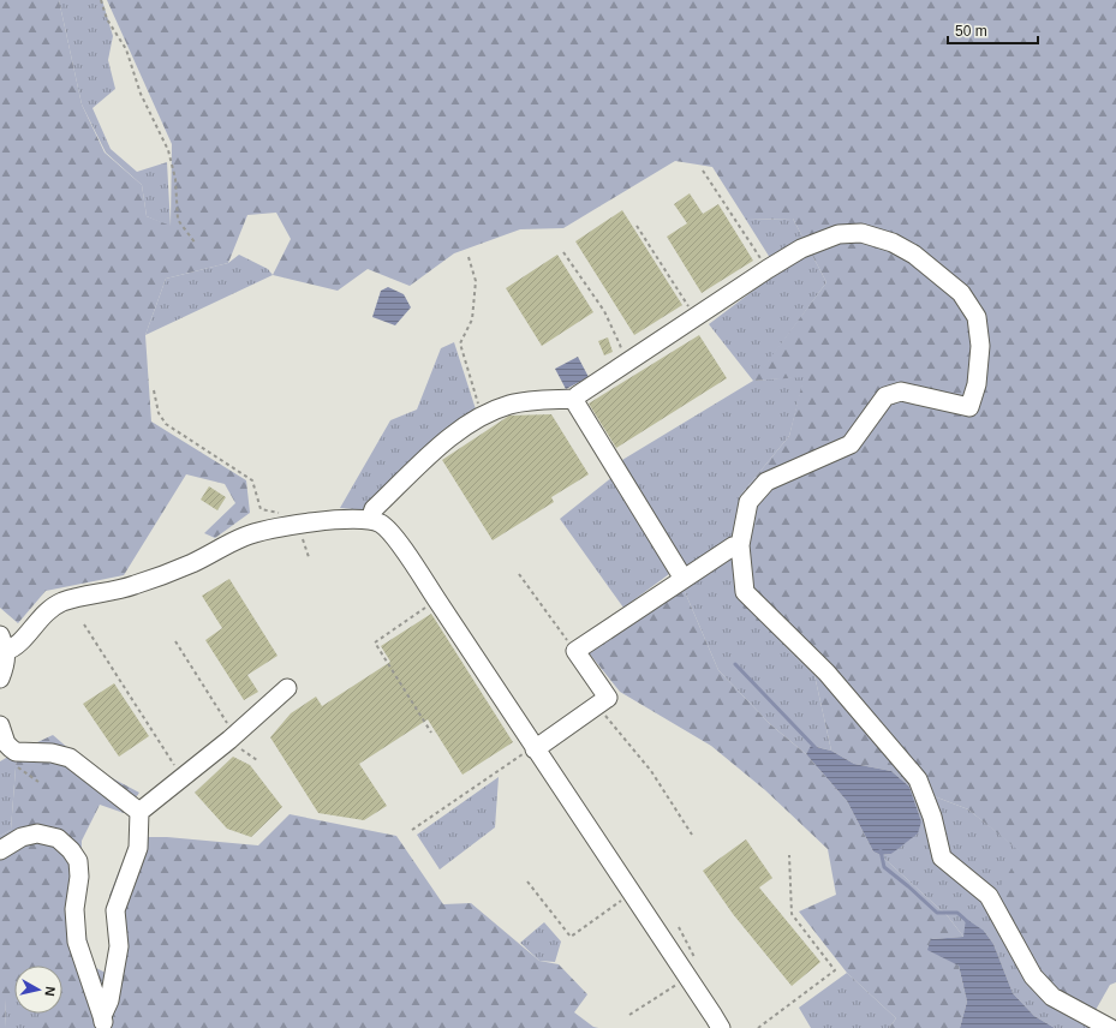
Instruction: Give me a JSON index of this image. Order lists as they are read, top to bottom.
{
  "scale_bar": "50 m",
  "north": "right"
}
